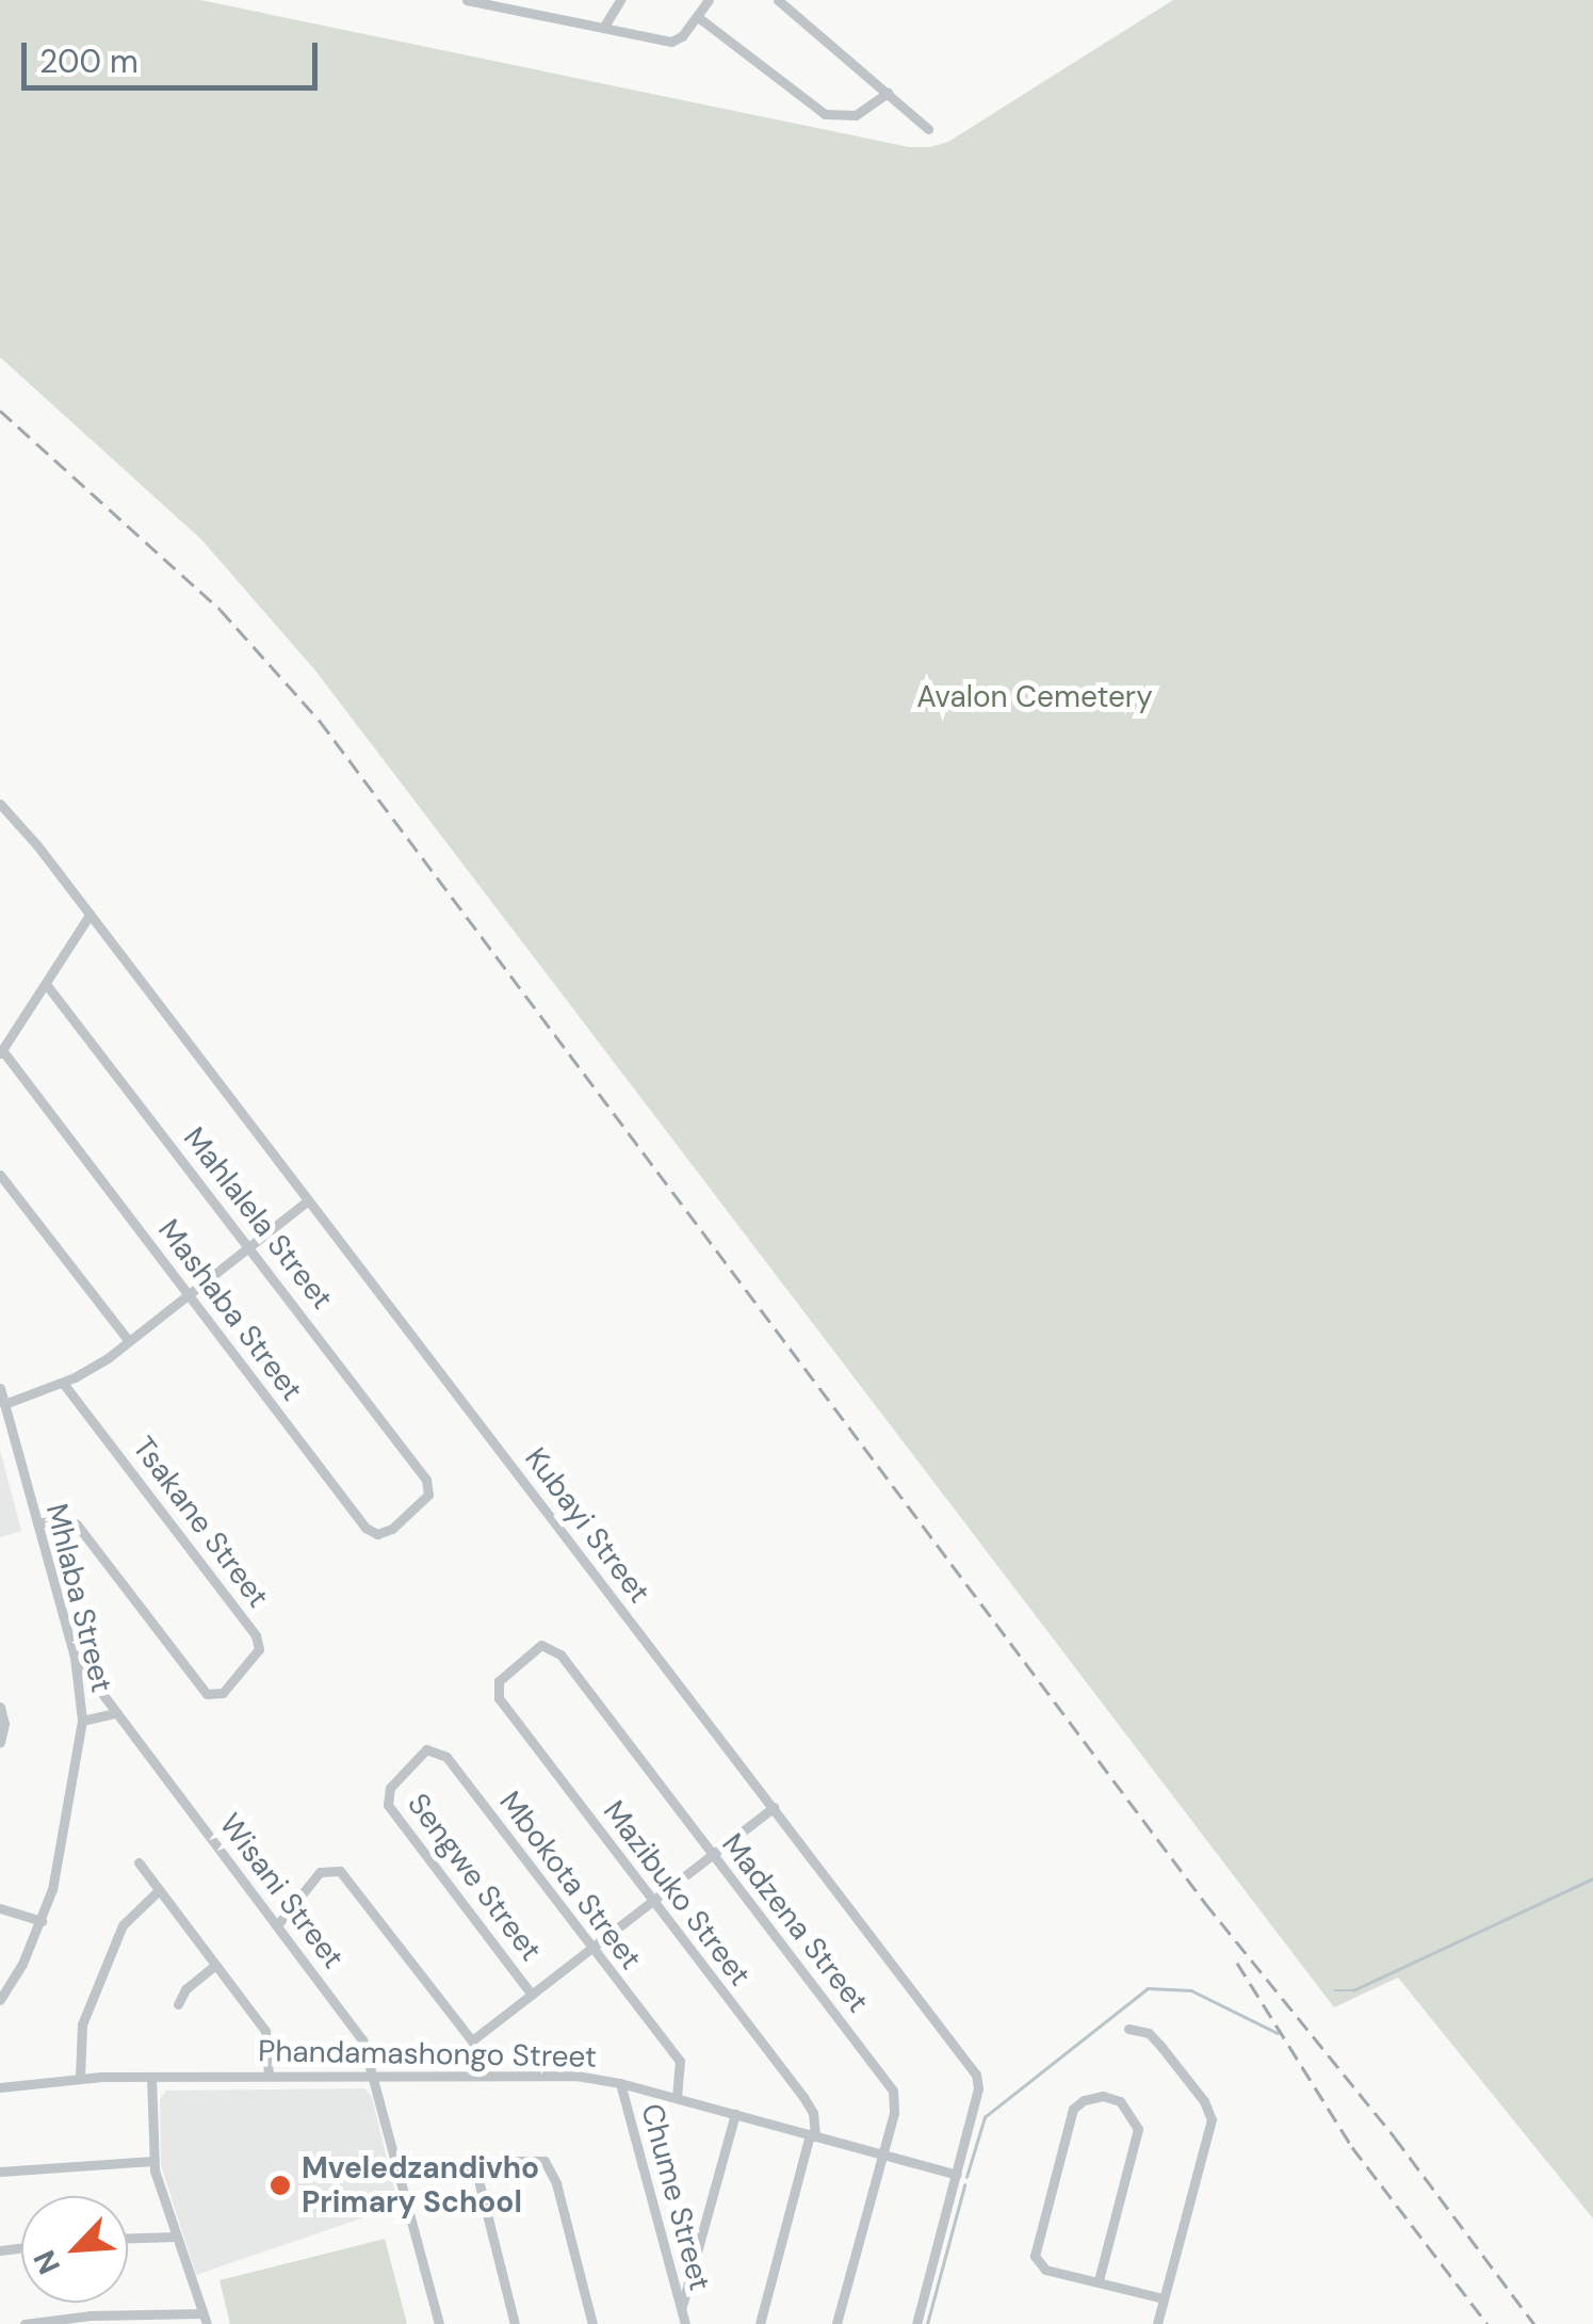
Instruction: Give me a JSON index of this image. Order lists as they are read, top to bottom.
{
  "streets": {
    "street": [
      "Mahlalela Street",
      "Mashaba Street",
      "Tsakane Street",
      "Kubayi Street",
      "Mhlaba Street",
      "Sengwe Street",
      "Mbokota Street",
      "Wisani Street",
      "Mazibuko Street",
      "Madzena Street",
      "Phandamashongo Street",
      "Chume Street"
    ]
  },
  "crossings": [
    ["Mahlalela Street", "Mashaba Street"],
    ["Tsakane Street", "Mhlaba Street"],
    ["Kubayi Street", "Phandamashongo Street"],
    ["Mhlaba Street", "Wisani Street"],
    ["Sengwe Street", "Mbokota Street"],
    ["Mbokota Street", "Phandamashongo Street"],
    ["Wisani Street", "Phandamashongo Street"],
    ["Mazibuko Street", "Madzena Street"],
    ["Mazibuko Street", "Phandamashongo Street"],
    ["Madzena Street", "Phandamashongo Street"],
    ["Phandamashongo Street", "Chume Street"]
  ],
  "parks": ["Avalon Cemetery"],
  "places": ["Mveledzandivho Primary School"],
  "scale_bar": "200 m",
  "north": "bottom left"
}
